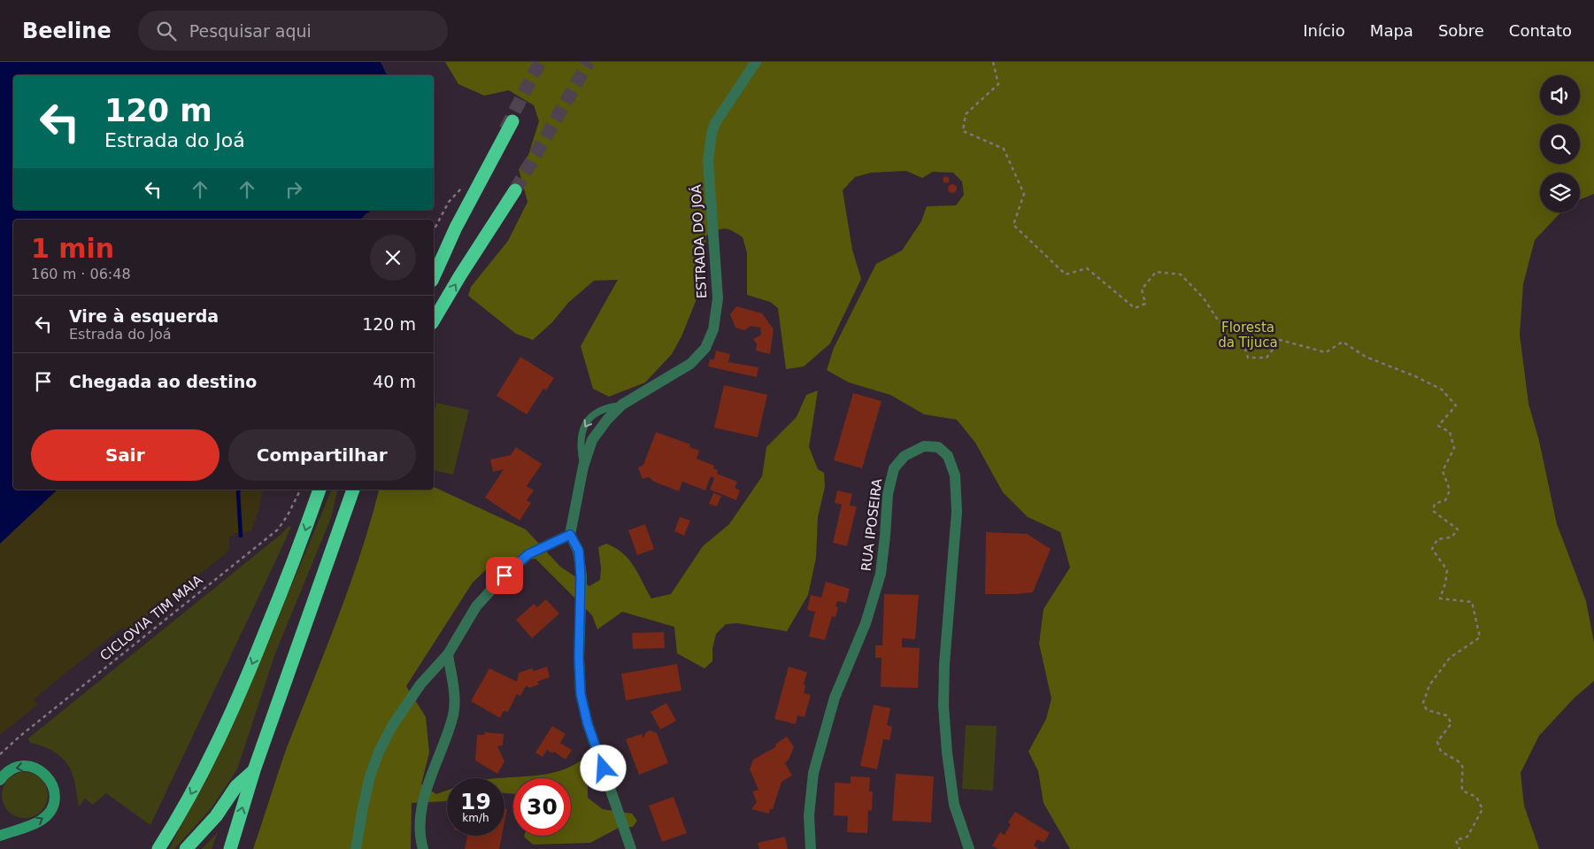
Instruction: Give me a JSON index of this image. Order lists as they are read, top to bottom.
{
  "streets": {
    "street": ["ESTRADA DO JOÁ", "RUA IPOSEIRA"],
    "path": ["CICLOVIA TIM MAIA"]
  },
  "parks": ["Floresta da Tijuca"],
  "page": {
    "header": "Beeline",
    "search": "Pesquisar aqui",
    "nav": [
      "Início",
      "Mapa",
      "Sobre",
      "Contato"
    ],
    "turn": ["120 m", "Estrada do Joá"],
    "heading": ["1 min", "160 m · 06:48"],
    "list": [
      {
        "name": "Vire à esquerda",
        "note": "Estrada do Joá",
        "value": "120 m"
      },
      {
        "name": "Chegada ao destino",
        "value": "40 m"
      }
    ],
    "buttons": ["Sair", "Compartilhar"],
    "speed": "19 km/h",
    "limit": "30"
  }
}
